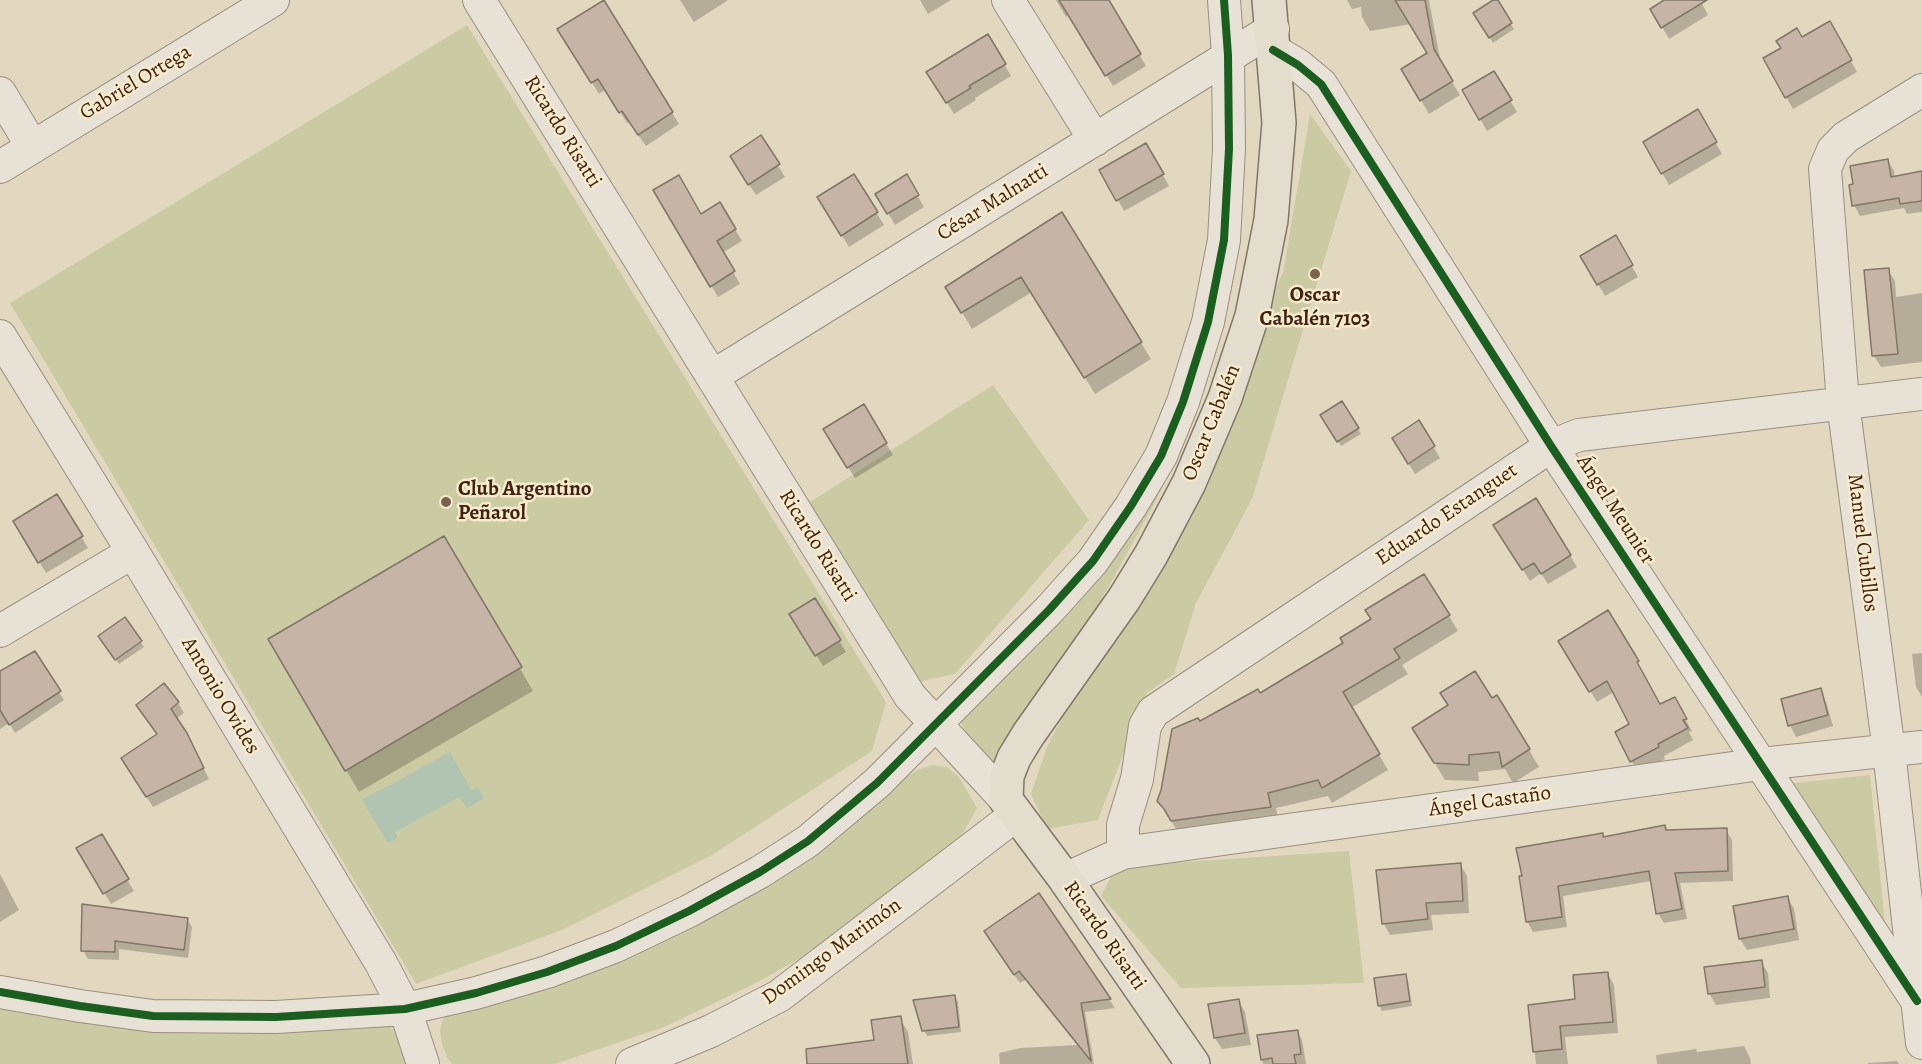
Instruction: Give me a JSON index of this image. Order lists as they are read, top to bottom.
{
  "streets": {
    "main road": ["Ricardo Risatti", "Oscar Cabalén"],
    "street": [
      "Gabriel Ortega",
      "César Malnatti",
      "Ángel Meunier",
      "Eduardo Estanguet",
      "Manuel Cubillos",
      "Antonio Ovides",
      "Ángel Castaño",
      "Domingo Marimón"
    ]
  },
  "crossings": [
    ["Ricardo Risatti", "César Malnatti"],
    ["Ricardo Risatti", "Oscar Cabalén"],
    ["Ricardo Risatti", "Ángel Castaño"],
    ["Ricardo Risatti", "Domingo Marimón"],
    ["César Malnatti", "Oscar Cabalén"],
    ["César Malnatti", "Ángel Meunier"],
    ["Oscar Cabalén", "Ángel Meunier"],
    ["Oscar Cabalén", "Domingo Marimón"],
    ["Ángel Meunier", "Eduardo Estanguet"],
    ["Ángel Meunier", "Manuel Cubillos"],
    ["Ángel Meunier", "Ángel Castaño"],
    ["Eduardo Estanguet", "Manuel Cubillos"],
    ["Eduardo Estanguet", "Ángel Castaño"],
    ["Manuel Cubillos", "Ángel Castaño"]
  ],
  "places": ["Oscar Cabalén 7103", "Club Argentino Peñarol"]
}
